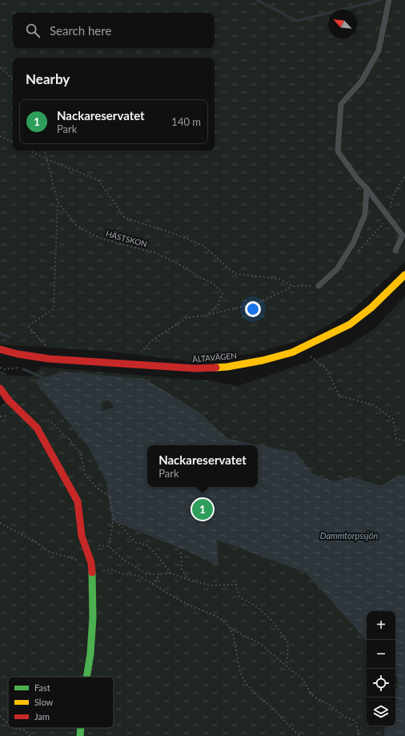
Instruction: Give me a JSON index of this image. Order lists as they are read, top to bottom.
{
  "streets": {
    "main road": ["ÄLTAVÄGEN"],
    "path": ["HÄSTSKON"]
  },
  "water": ["Dammtorpssjön"],
  "legend": ["Fast", "Slow", "Jam"],
  "north": "top left",
  "page": {
    "search": "Search here",
    "heading": "Nearby",
    "list": [
      {
        "mark": "1",
        "name": "Nackareservatet",
        "note": "Park",
        "value": "140 m"
      }
    ],
    "popup": ["Nackareservatet", "Park"],
    "pins": "1",
    "map_buttons": ["+", "−"]
  }
}
